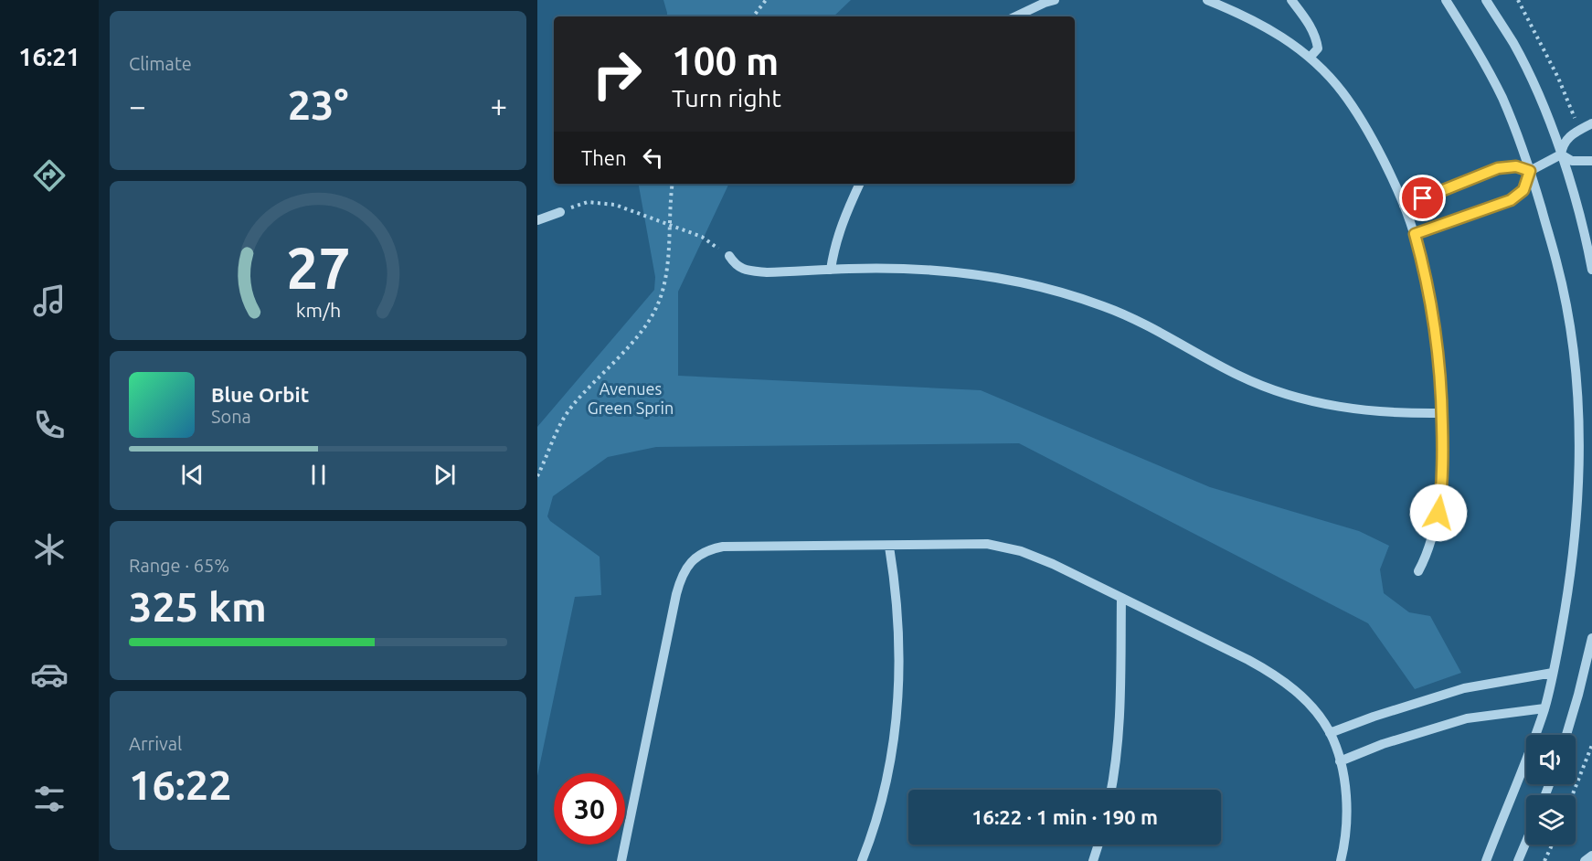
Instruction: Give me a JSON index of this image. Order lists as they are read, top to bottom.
{
  "parks": ["Avenues Green Sprin"],
  "page": {
    "tabs": "16:21",
    "tile": [
      "Climate",
      ["Range · 65%", "325 km"],
      ["Arrival", "16:22"]
    ],
    "turn": ["100 m", "Turn right"],
    "heat": ["−", "23°", "+"],
    "then": "Then",
    "song": ["Blue Orbit", "Sona"],
    "limit": "30",
    "trip": "16:22 · 1 min · 190 m",
    "gauge": ["27", "km/h"]
  }
}
